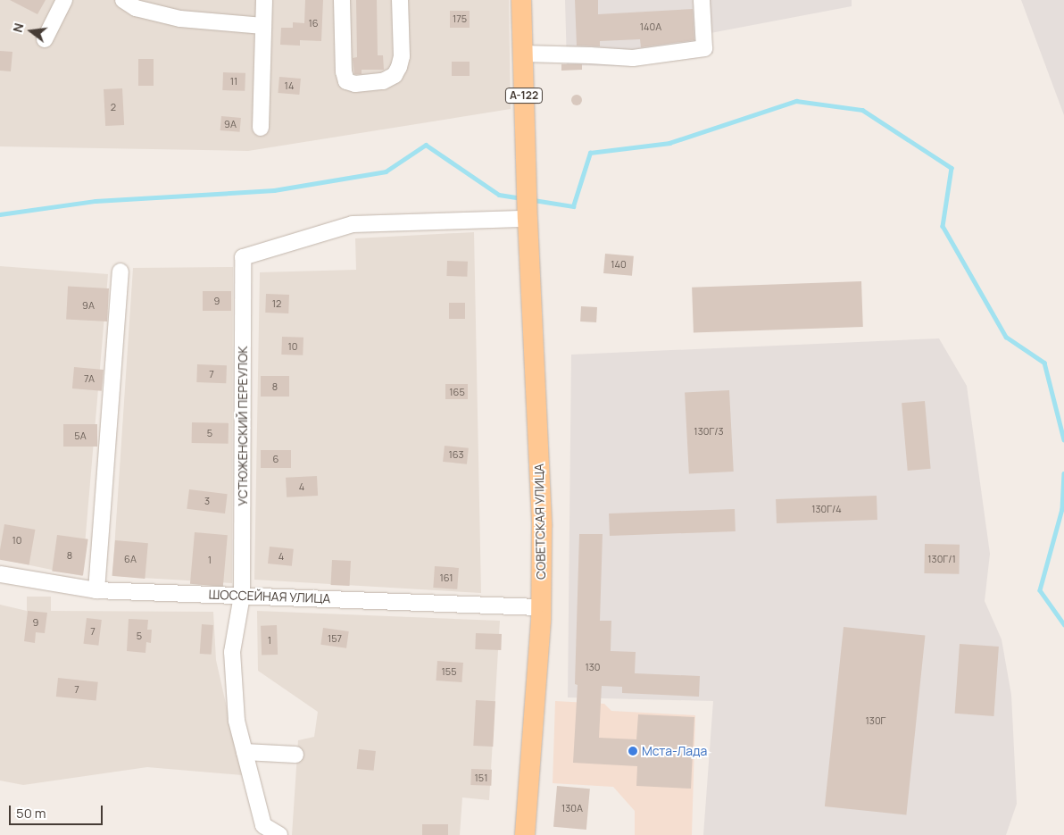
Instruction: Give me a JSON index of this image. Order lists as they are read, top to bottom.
{
  "streets": {
    "main road": ["А-122", "СОВЕТСКАЯ УЛИЦА"],
    "street": ["УСТЮЖЕНСКИЙ ПЕРЕУЛОК", "ШОССЕЙНАЯ УЛИЦА"]
  },
  "crossings": [
    ["УСТЮЖЕНСКИЙ ПЕРЕУЛОК", "СОВЕТСКАЯ УЛИЦА"],
    ["УСТЮЖЕНСКИЙ ПЕРЕУЛОК", "ШОССЕЙНАЯ УЛИЦА"],
    ["СОВЕТСКАЯ УЛИЦА", "ШОССЕЙНАЯ УЛИЦА"]
  ],
  "places": ["Мста-Лада"],
  "house_numbers": [
    "175",
    "16",
    "140А",
    "11",
    "14",
    "2",
    "9А",
    "140",
    "9",
    "12",
    "9А",
    "10",
    "7",
    "7А",
    "8",
    "165",
    "130Г/3",
    "5",
    "5А",
    "163",
    "6",
    "4",
    "3",
    "130Г/4",
    "10",
    "8",
    "4",
    "6А",
    "130Г/1",
    "1",
    "161",
    "9",
    "7",
    "5",
    "157",
    "1",
    "130",
    "155",
    "7",
    "130Г",
    "151",
    "130А"
  ],
  "scale_bar": "50 m",
  "north": "left"
}
